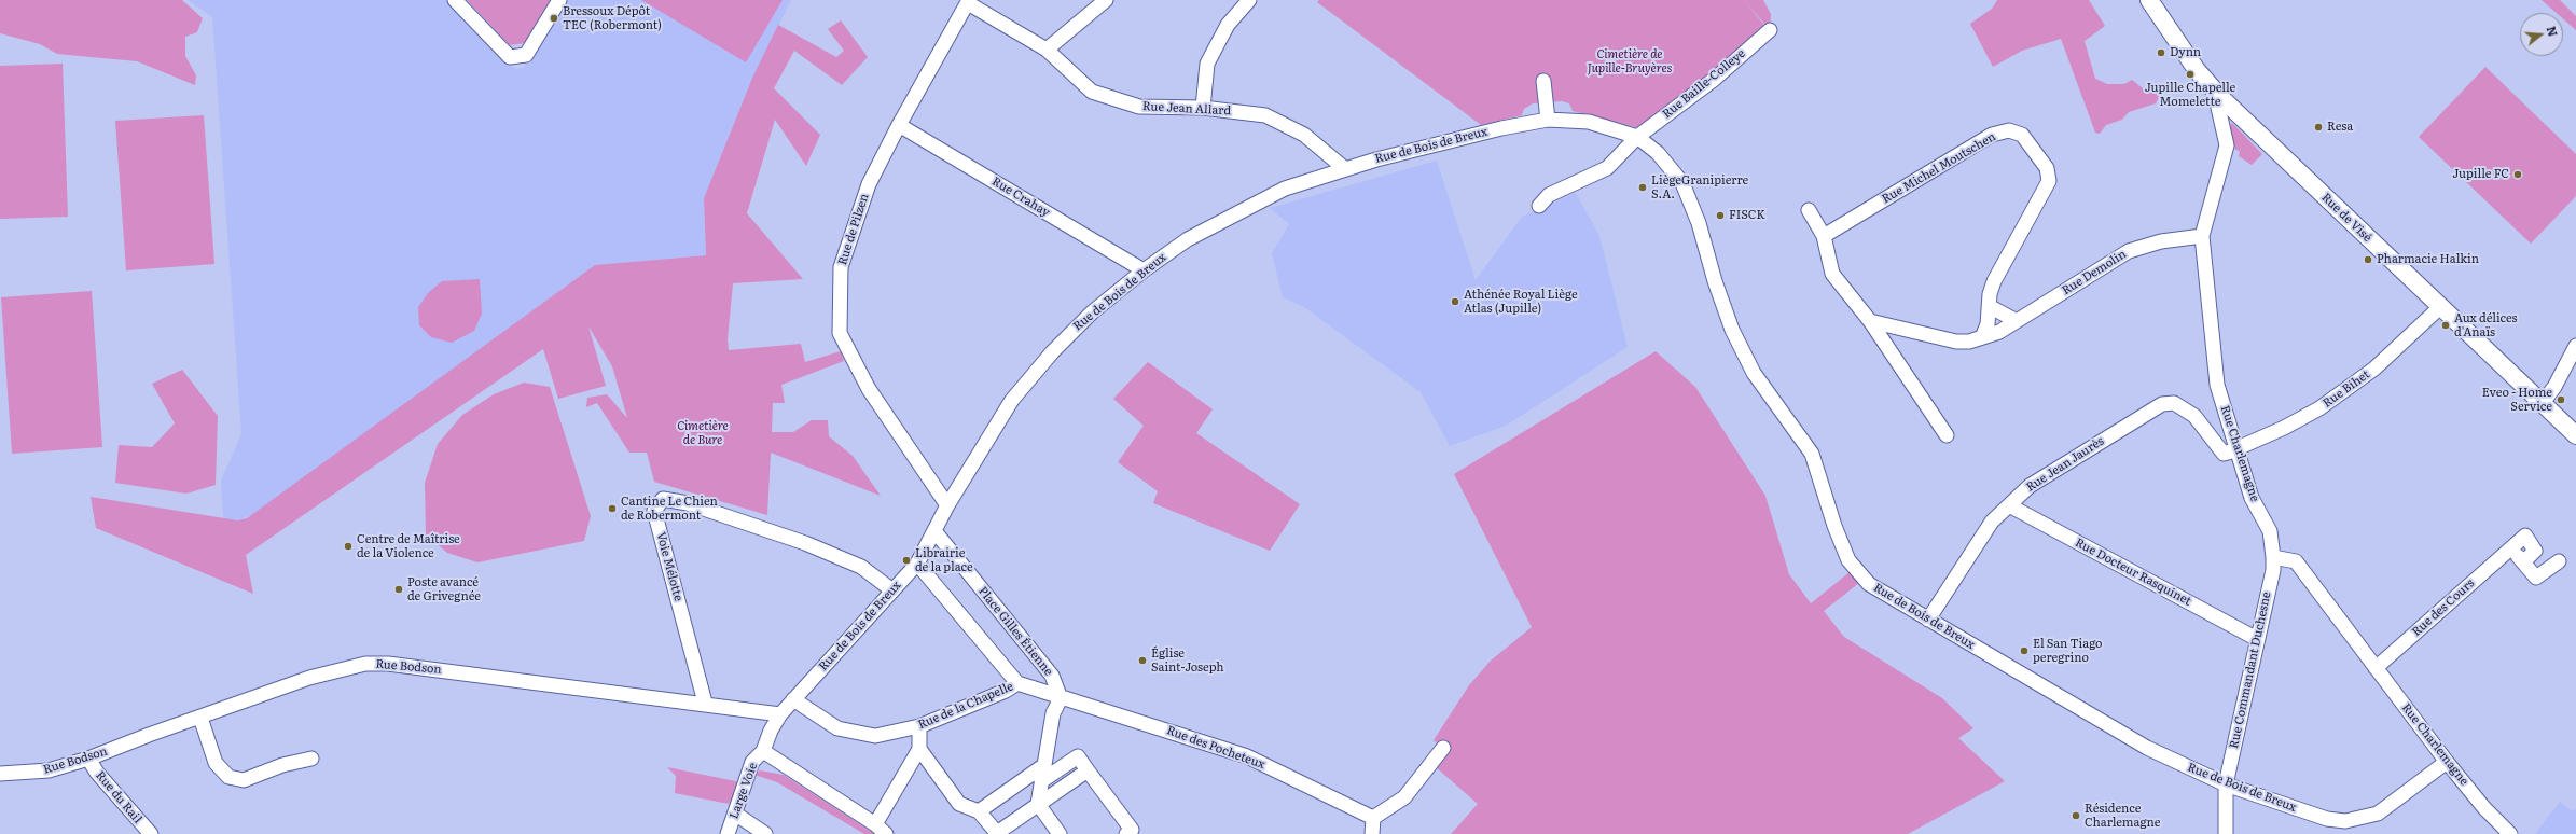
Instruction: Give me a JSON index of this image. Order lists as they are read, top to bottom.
{
  "streets": {
    "main road": ["Rue de Visé"],
    "street": [
      "Rue Baille-Colleye",
      "Rue Jean Allard",
      "Rue de Bois de Breux",
      "Rue Michel Moutschen",
      "Rue Crahay",
      "Rue de Pilzen",
      "Rue Demolin",
      "Rue Bihet",
      "Rue Charlemagne",
      "Rue Jean Jaurès",
      "Voie Mélotte",
      "Rue Docteur Rasquinet",
      "Rue des Cours",
      "Place Gilles Étienne",
      "Rue Bodson",
      "Rue Commandant Duchesne",
      "Rue de la Chapelle",
      "Rue des Pocheteux",
      "Large Voie",
      "Rue du Rail"
    ]
  },
  "crossings": [
    ["Rue Baille-Colleye", "Rue de Bois de Breux"],
    ["Rue Jean Allard", "Rue de Bois de Breux"],
    ["Rue Jean Allard", "Rue de Pilzen"],
    ["Rue de Bois de Breux", "Rue Crahay"],
    ["Rue de Bois de Breux", "Rue de Pilzen"],
    ["Rue de Bois de Breux", "Rue Charlemagne"],
    ["Rue de Bois de Breux", "Rue Jean Jaurès"],
    ["Rue de Bois de Breux", "Voie Mélotte"],
    ["Rue de Bois de Breux", "Place Gilles Étienne"],
    ["Rue de Bois de Breux", "Rue Bodson"],
    ["Rue de Bois de Breux", "Rue Commandant Duchesne"],
    ["Rue de Bois de Breux", "Rue de la Chapelle"],
    ["Rue de Bois de Breux", "Large Voie"],
    ["Rue Michel Moutschen", "Rue Demolin"],
    ["Rue Crahay", "Rue de Pilzen"],
    ["Rue de Visé", "Rue Bihet"],
    ["Rue de Visé", "Rue Charlemagne"],
    ["Rue Demolin", "Rue Charlemagne"],
    ["Rue Bihet", "Rue Charlemagne"],
    ["Rue Bihet", "Rue Jean Jaurès"],
    ["Rue Charlemagne", "Rue Jean Jaurès"],
    ["Rue Charlemagne", "Rue des Cours"],
    ["Rue Charlemagne", "Rue Commandant Duchesne"],
    ["Rue Jean Jaurès", "Rue Docteur Rasquinet"],
    ["Voie Mélotte", "Rue Bodson"],
    ["Rue Docteur Rasquinet", "Rue Commandant Duchesne"],
    ["Place Gilles Étienne", "Rue de la Chapelle"],
    ["Place Gilles Étienne", "Rue des Pocheteux"],
    ["Rue Bodson", "Large Voie"],
    ["Rue Bodson", "Rue du Rail"]
  ],
  "parks": ["Cimetière de Jupille-Bruyères", "Cimetière de Bure"],
  "places": [
    "Bressoux Dépôt TEC (Robermont)",
    "Dynn",
    "Jupille Chapelle Momelette",
    "Resa",
    "Jupille FC",
    "LiègeGranipierre S.A.",
    "FISCK",
    "Pharmacie Halkin",
    "Athénée Royal Liège Atlas (Jupille)",
    "Aux délices d'Anaïs",
    "Eveo - Home Service",
    "Cantine Le Chien de Robermont",
    "Centre de Maîtrise de la Violence",
    "Librairie de la place",
    "Poste avancé de Grivegnée",
    "El San Tiago peregrino",
    "Église Saint-Joseph",
    "Résidence Charlemagne"
  ],
  "north": "right"
}
